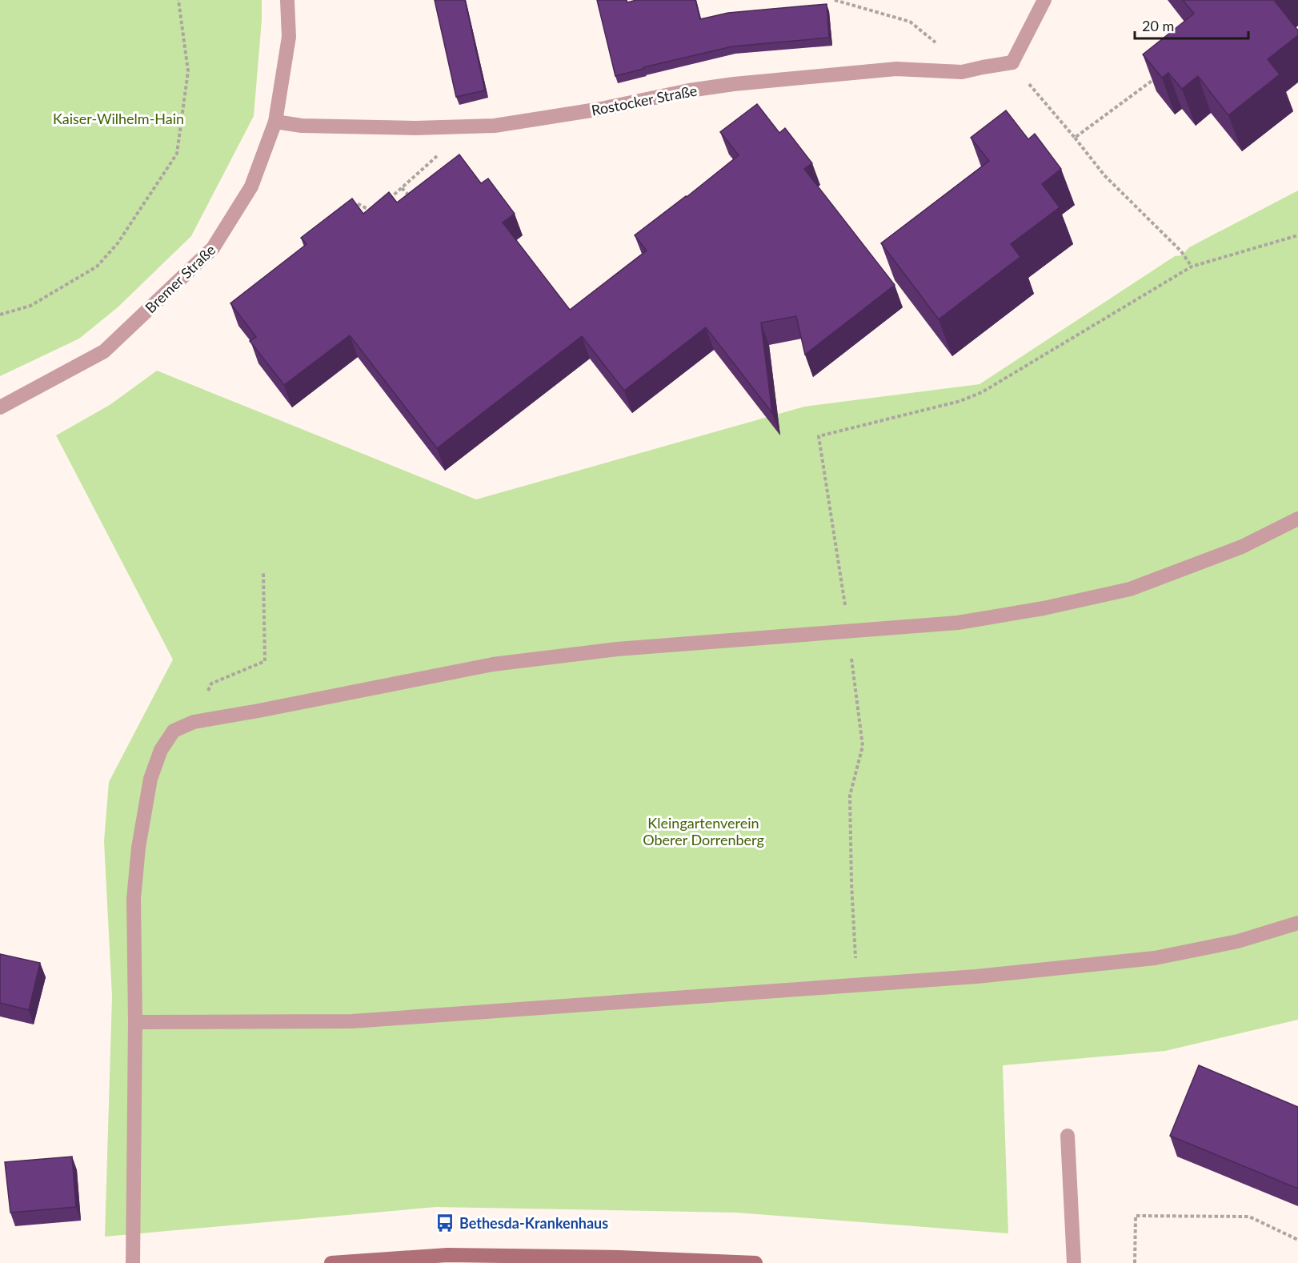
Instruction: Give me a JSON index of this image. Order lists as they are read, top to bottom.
{
  "streets": {
    "street": ["Rostocker Straße", "Bremer Straße"]
  },
  "crossings": [
    ["Rostocker Straße", "Bremer Straße"]
  ],
  "parks": ["Kaiser-Wilhelm-Hain", "Kleingartenverein Oberer Dorrenberg"],
  "places": {
    "bus stop": ["Bethesda-Krankenhaus"]
  },
  "scale_bar": "20 m"
}
